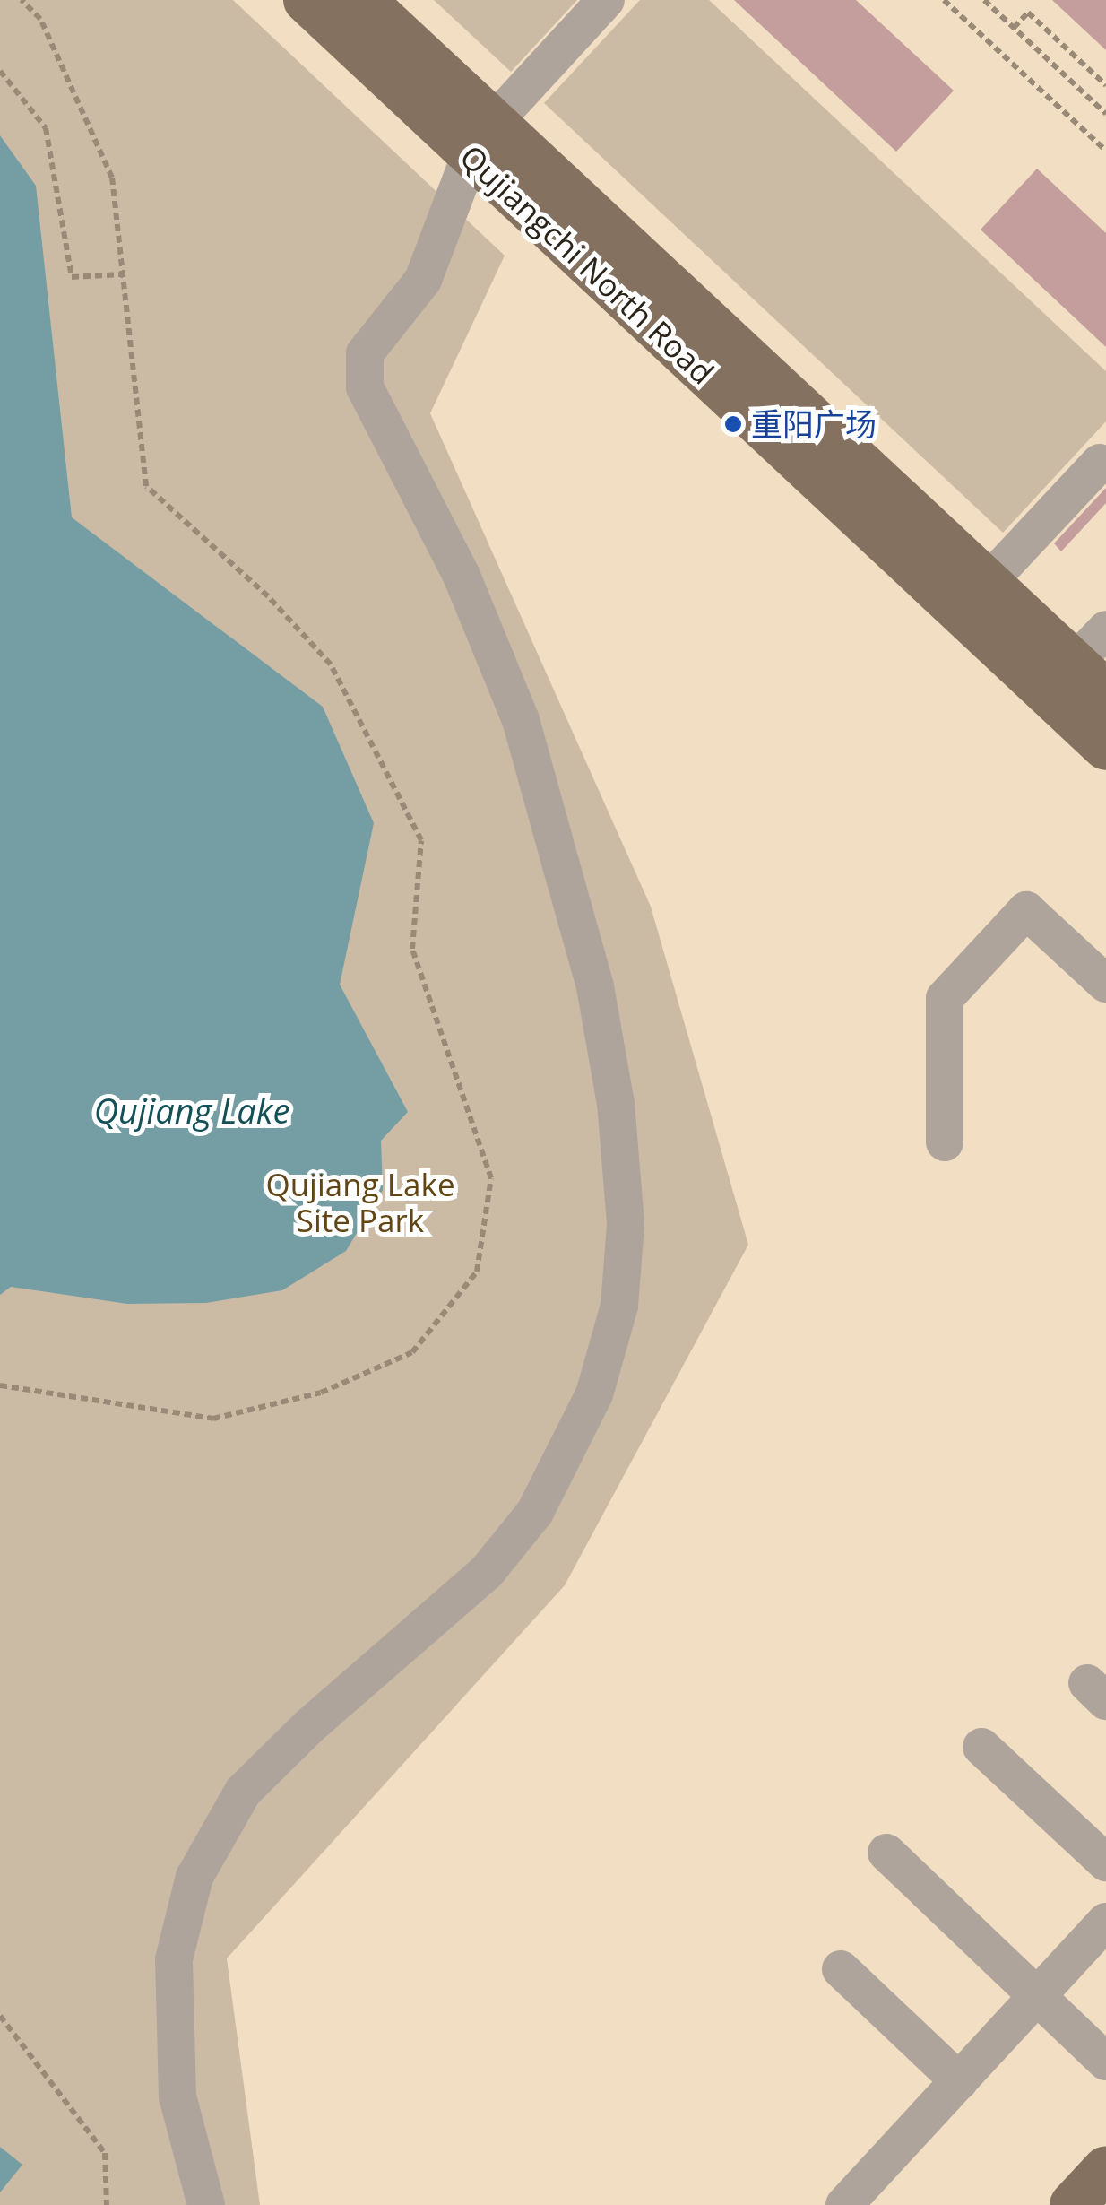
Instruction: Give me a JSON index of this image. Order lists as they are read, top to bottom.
{
  "streets": {
    "main road": ["Qujiangchi North Road"]
  },
  "water": ["Qujiang Lake"],
  "parks": ["Qujiang Lake Site Park"],
  "places": ["重阳广场"]
}
